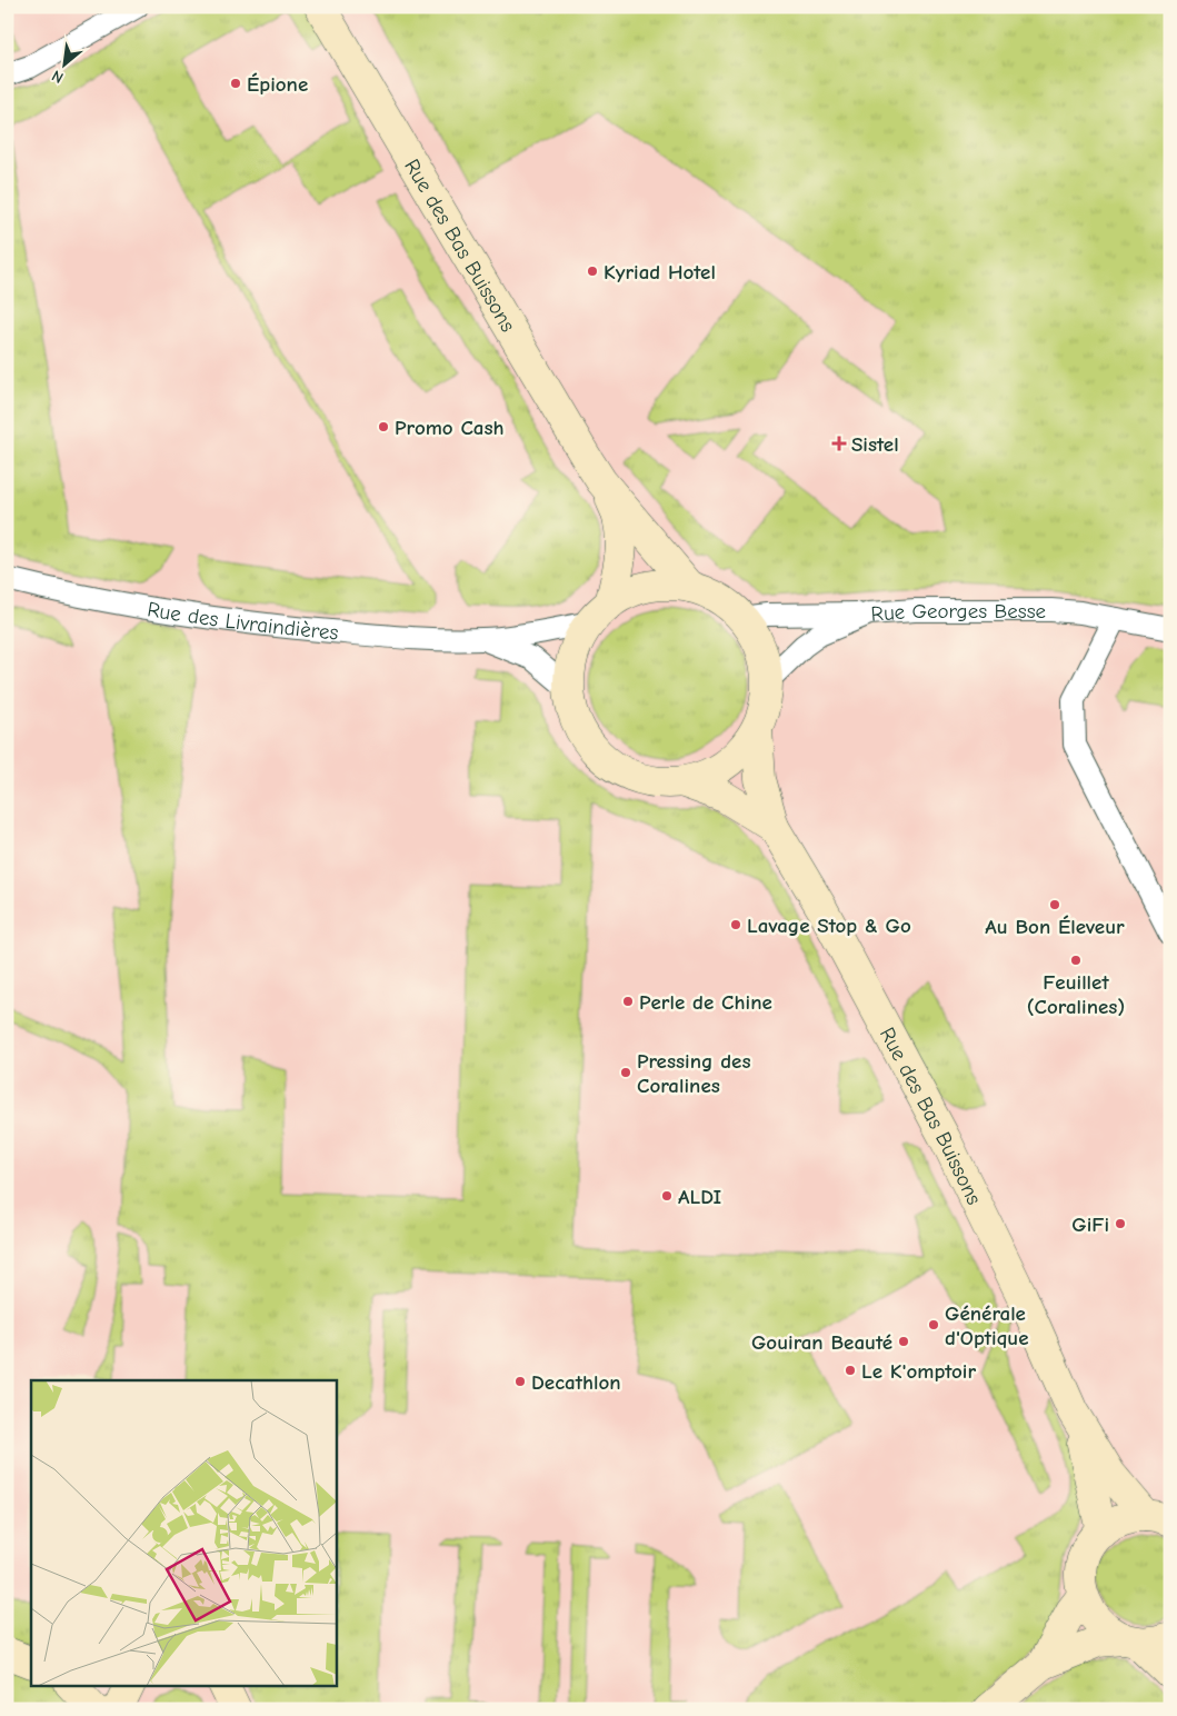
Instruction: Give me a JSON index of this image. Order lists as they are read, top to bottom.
{
  "streets": {
    "street": ["Rue des Bas Buissons", "Rue Georges Besse", "Rue des Livraindières"]
  },
  "crossings": [
    ["Rue des Bas Buissons", "Rue Georges Besse"]
  ],
  "places": {
    "other": [
      "Épione",
      "Kyriad Hotel",
      "Promo Cash",
      "Au Bon Éleveur",
      "Lavage Stop & Go",
      "Feuillet (Coralines)",
      "Perle de Chine",
      "Pressing des Coralines",
      "ALDI",
      "GiFi",
      "Générale d'Optique",
      "Gouiran Beauté",
      "Le K'omptoir",
      "Decathlon"
    ],
    "health": ["Sistel"]
  },
  "north": "bottom left"
}
